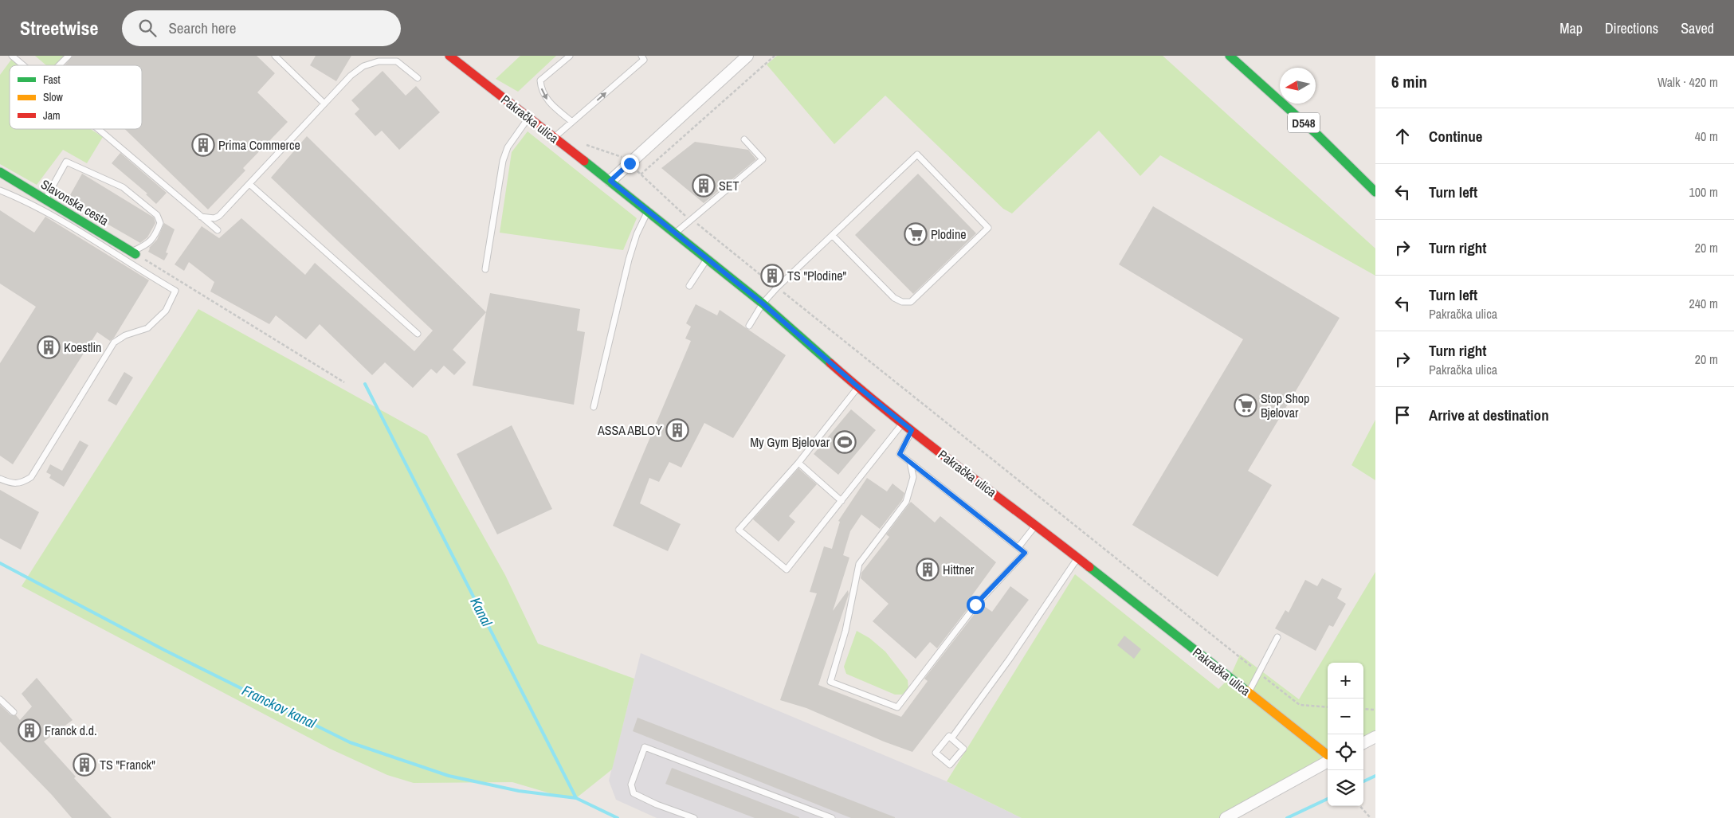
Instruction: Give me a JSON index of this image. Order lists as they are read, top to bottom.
{
  "streets": {
    "street": ["Pakračka ulica", "D548", "Slavonska cesta"]
  },
  "water": ["Kanal", "Franckov kanal"],
  "places": {
    "building": [
      "Prima Commerce",
      "SET",
      "TS \"Plodine\"",
      "Koestlin",
      "ASSA ABLOY",
      "Hittner",
      "Franck d.d.",
      "TS \"Franck\""
    ],
    "supermarket": ["Plodine", "Stop Shop Bjelovar"],
    "sports": ["My Gym Bjelovar"]
  },
  "legend": ["Fast", "Slow", "Jam"],
  "north": "left",
  "page": {
    "header": "Streetwise",
    "search": "Search here",
    "nav": ["Map", "Directions", "Saved"],
    "heading": ["6 min", "Walk · 420 m"],
    "list": [
      ["Continue", "40 m"],
      ["Turn left", "100 m"],
      ["Turn right", "20 m"],
      ["Turn left", "Pakračka ulica", "240 m"],
      ["Turn right", "Pakračka ulica", "20 m"],
      "Arrive at destination"
    ],
    "map_buttons": ["+", "−"]
  }
}
